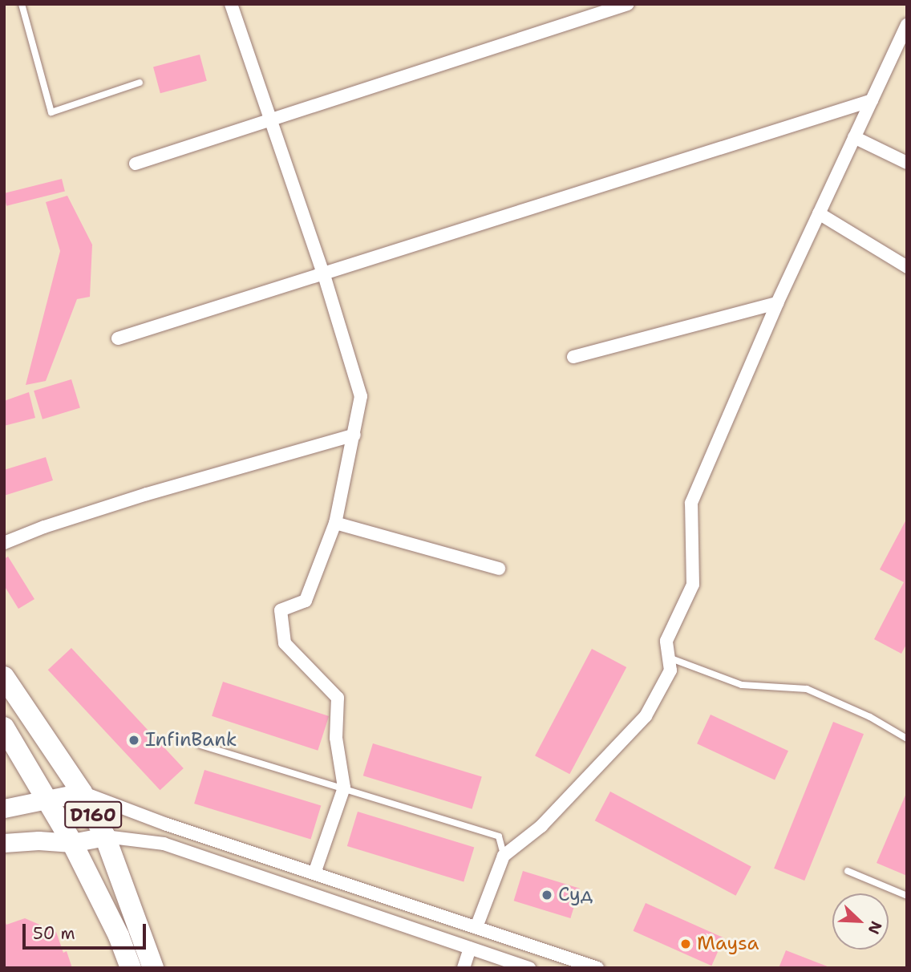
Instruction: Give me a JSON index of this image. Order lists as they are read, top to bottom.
{
  "streets": {
    "main road": ["D160"]
  },
  "places": ["InfinBank", "Суд", "Maysa"],
  "scale_bar": "50 m",
  "north": "bottom right"
}
